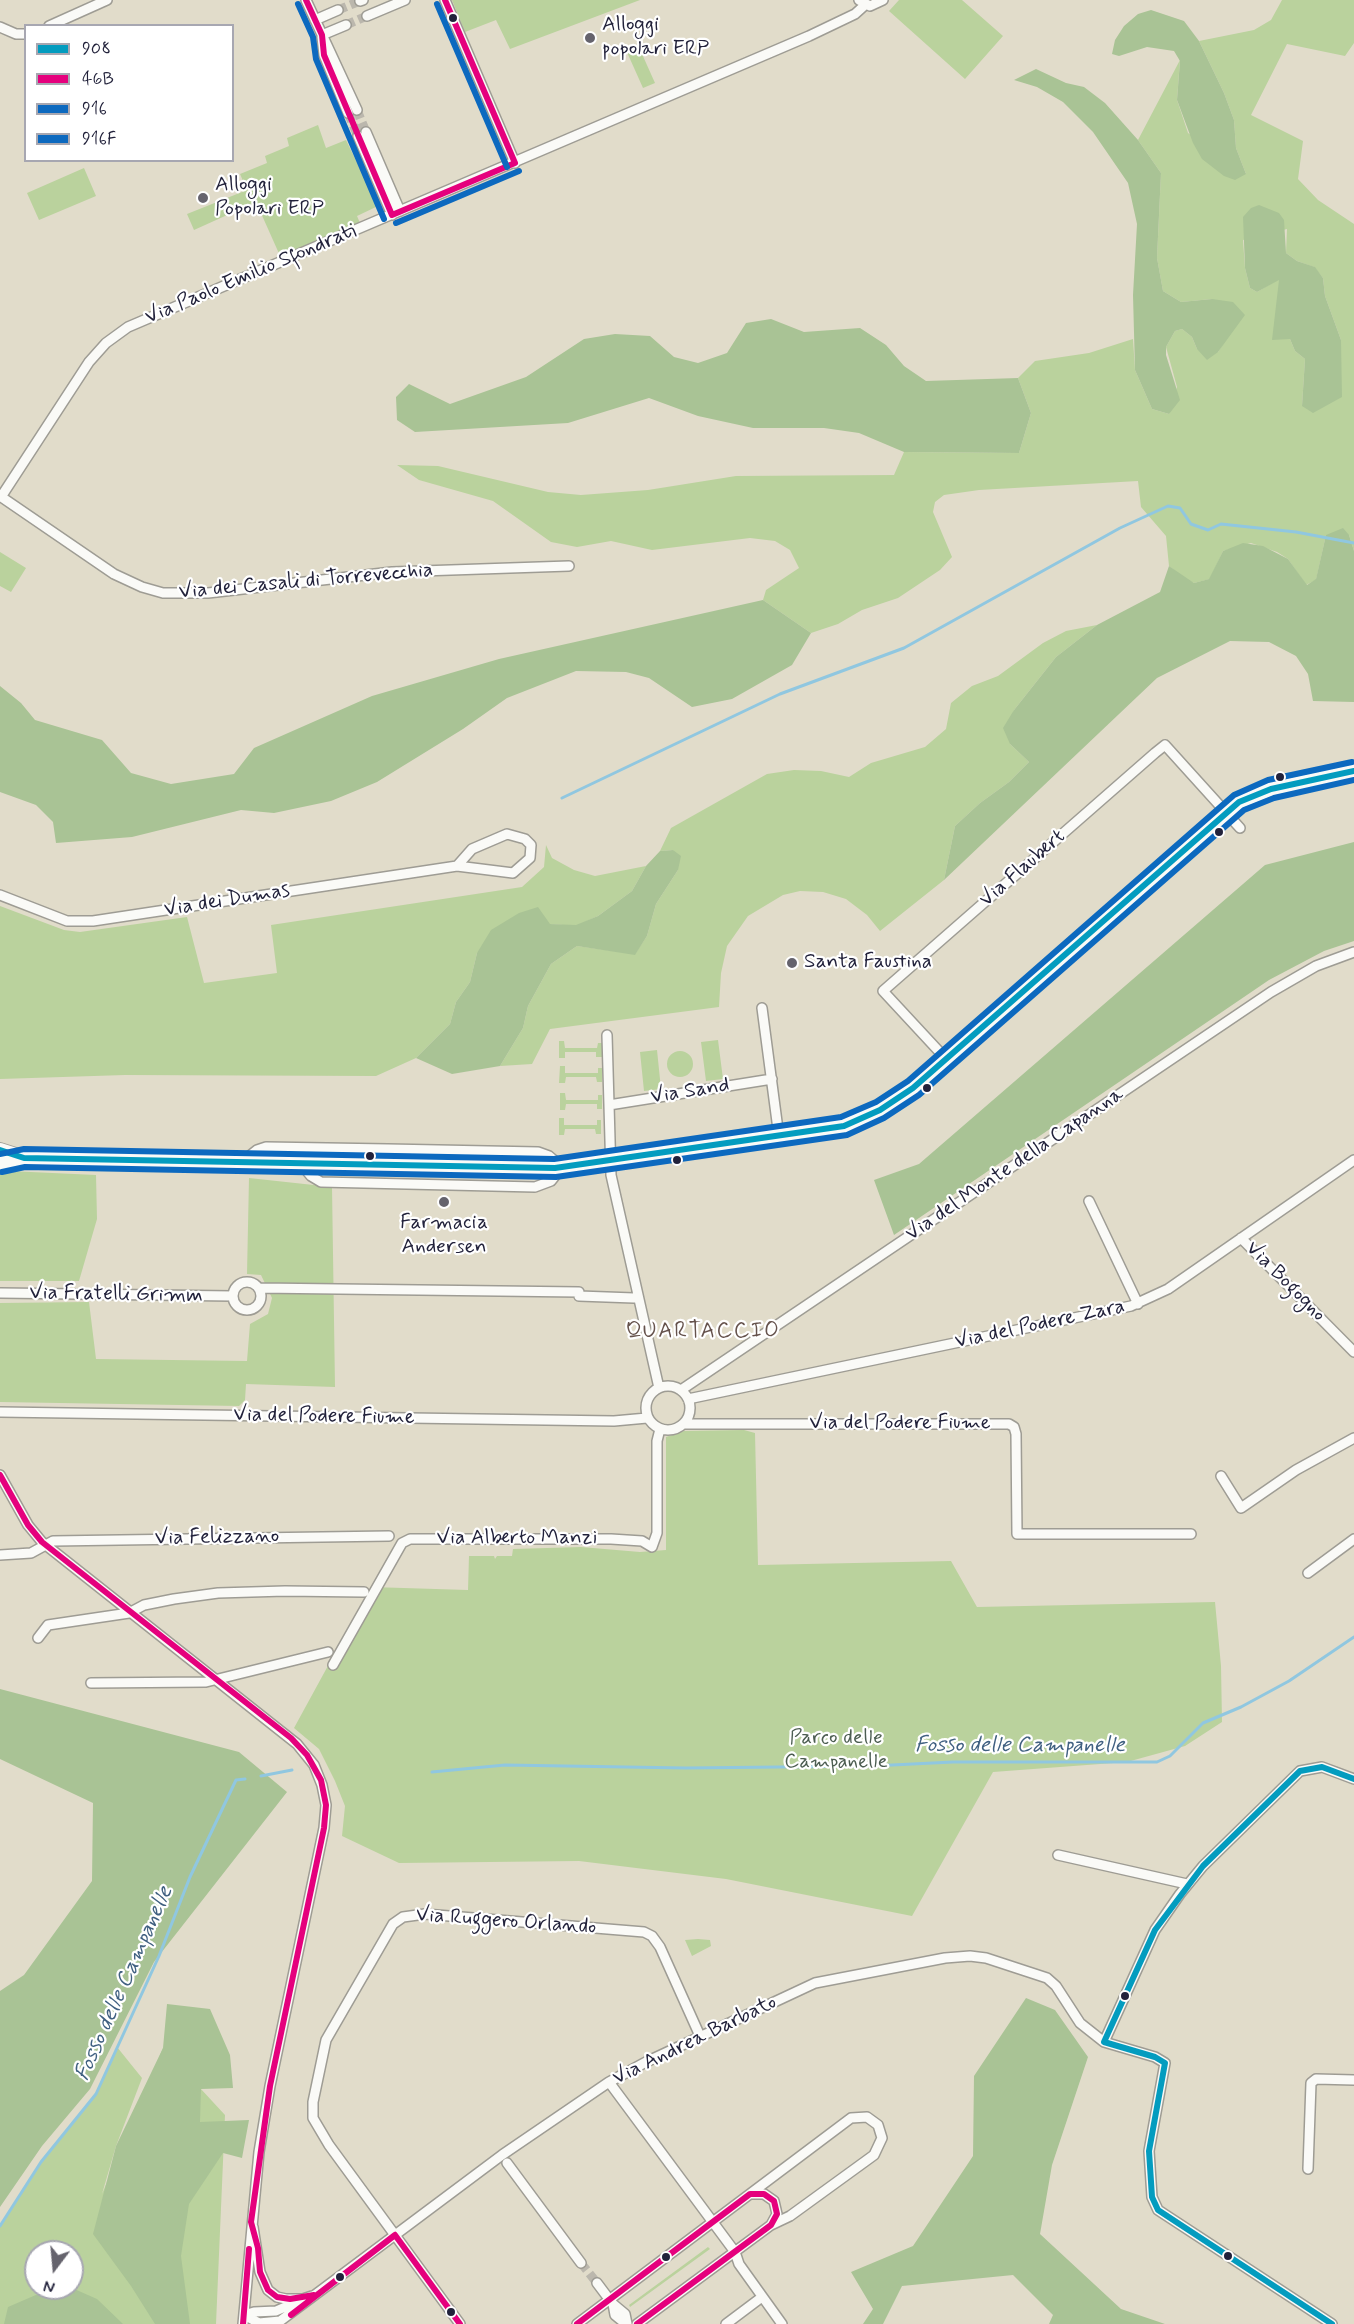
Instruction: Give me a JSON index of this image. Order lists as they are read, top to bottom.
{
  "streets": {
    "street": [
      "Via Paolo Emilio Sfondrati",
      "Via dei Casali di Torrevecchia",
      "Via Flaubert",
      "Via dei Dumas",
      "Via Sand",
      "Via del Monte della Capanna",
      "Via Bogogno",
      "Via Fratelli Grimm",
      "Via del Podere Zara",
      "Via del Podere Fiume",
      "Via Felizzano",
      "Via Alberto Manzi",
      "Via Ruggero Orlando",
      "Via Andrea Barbato"
    ]
  },
  "crossings": [
    ["Via Paolo Emilio Sfondrati", "Via dei Casali di Torrevecchia"],
    ["Via del Monte della Capanna", "Via del Podere Zara"],
    ["Via del Monte della Capanna", "Via del Podere Fiume"],
    ["Via del Monte della Capanna", "Via Alberto Manzi"],
    ["Via Bogogno", "Via del Podere Zara"],
    ["Via del Podere Zara", "Via del Podere Fiume"],
    ["Via del Podere Zara", "Via Alberto Manzi"],
    ["Via del Podere Fiume", "Via Alberto Manzi"],
    ["Via Ruggero Orlando", "Via Andrea Barbato"]
  ],
  "districts": ["QUARTACCIO"],
  "water": ["Fosso delle Campanelle"],
  "parks": ["Parco delle Campanelle"],
  "places": [
    "Alloggi popolari ERP",
    "Alloggi Popolari ERP",
    "Santa Faustina",
    "Farmacia Andersen"
  ],
  "lines": [
    "transit line 46B",
    "transit line 916F",
    "transit line 908",
    "transit line 916"
  ],
  "legend": [
    "908",
    "46B",
    "916",
    "916F"
  ],
  "north": "bottom"
}
